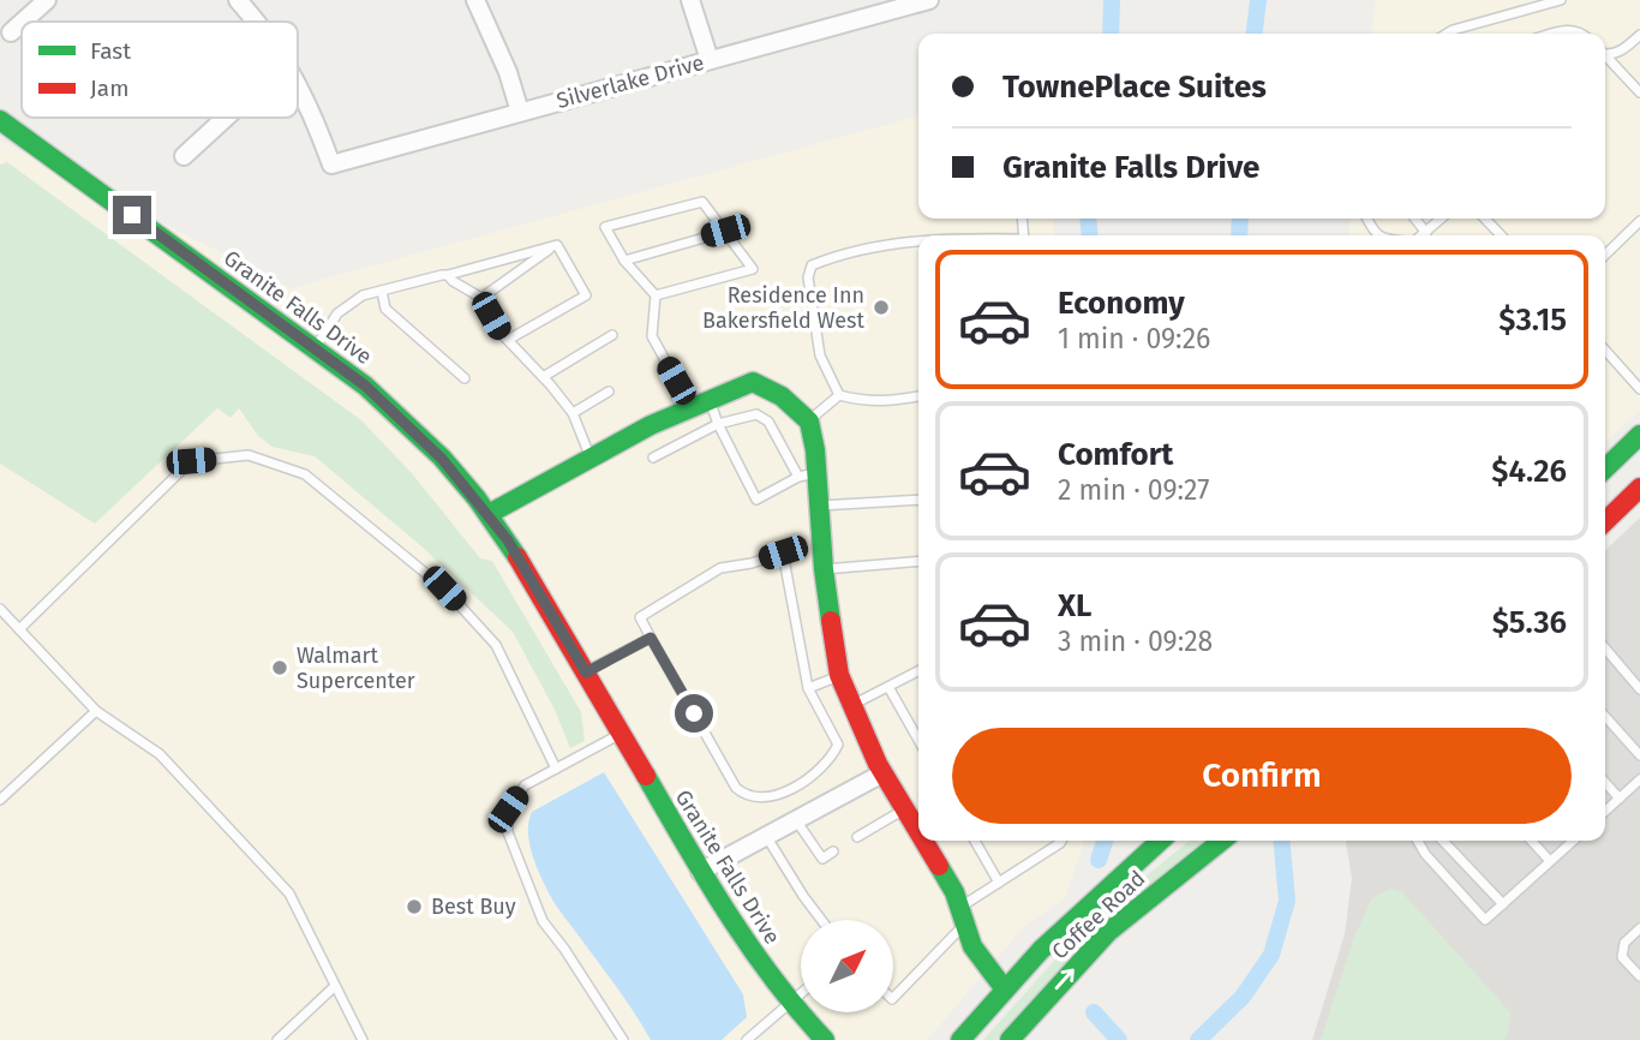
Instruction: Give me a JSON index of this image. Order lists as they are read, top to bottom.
{
  "streets": {
    "street": ["Silverlake Drive", "Granite Falls Drive", "Coffee Road"]
  },
  "places": ["Residence Inn Bakersfield West", "Walmart Supercenter", "Best Buy"],
  "legend": ["Fast", "Jam"],
  "north": "top right",
  "page": {
    "banner": ["TownePlace Suites", "Granite Falls Drive"],
    "list": [
      {
        "name": "Economy",
        "note": "1 min · 09:26",
        "value": "$3.15"
      },
      {
        "name": "Comfort",
        "note": "2 min · 09:27",
        "value": "$4.26"
      },
      {
        "name": "XL",
        "note": "3 min · 09:28",
        "value": "$5.36"
      }
    ],
    "buttons": "Confirm"
  }
}
